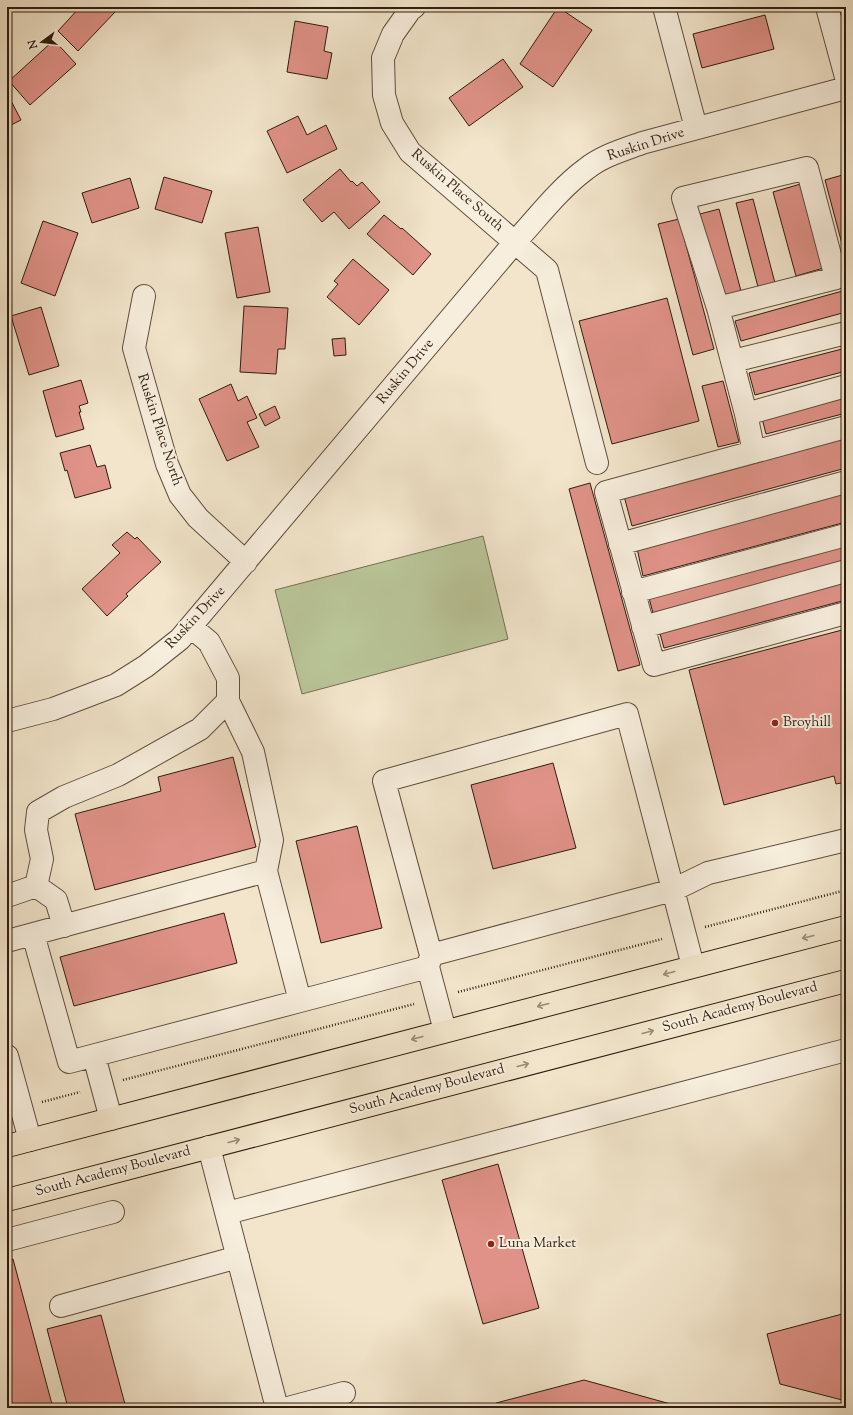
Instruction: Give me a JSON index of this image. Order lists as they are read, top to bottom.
{
  "streets": {
    "highway": ["South Academy Boulevard"],
    "street": ["Ruskin Drive", "Ruskin Place South", "Ruskin Place North"]
  },
  "crossings": [
    ["Ruskin Drive", "Ruskin Place South"],
    ["Ruskin Drive", "Ruskin Place North"]
  ],
  "places": ["Broyhill", "Luna Market"],
  "north": "left"
}
